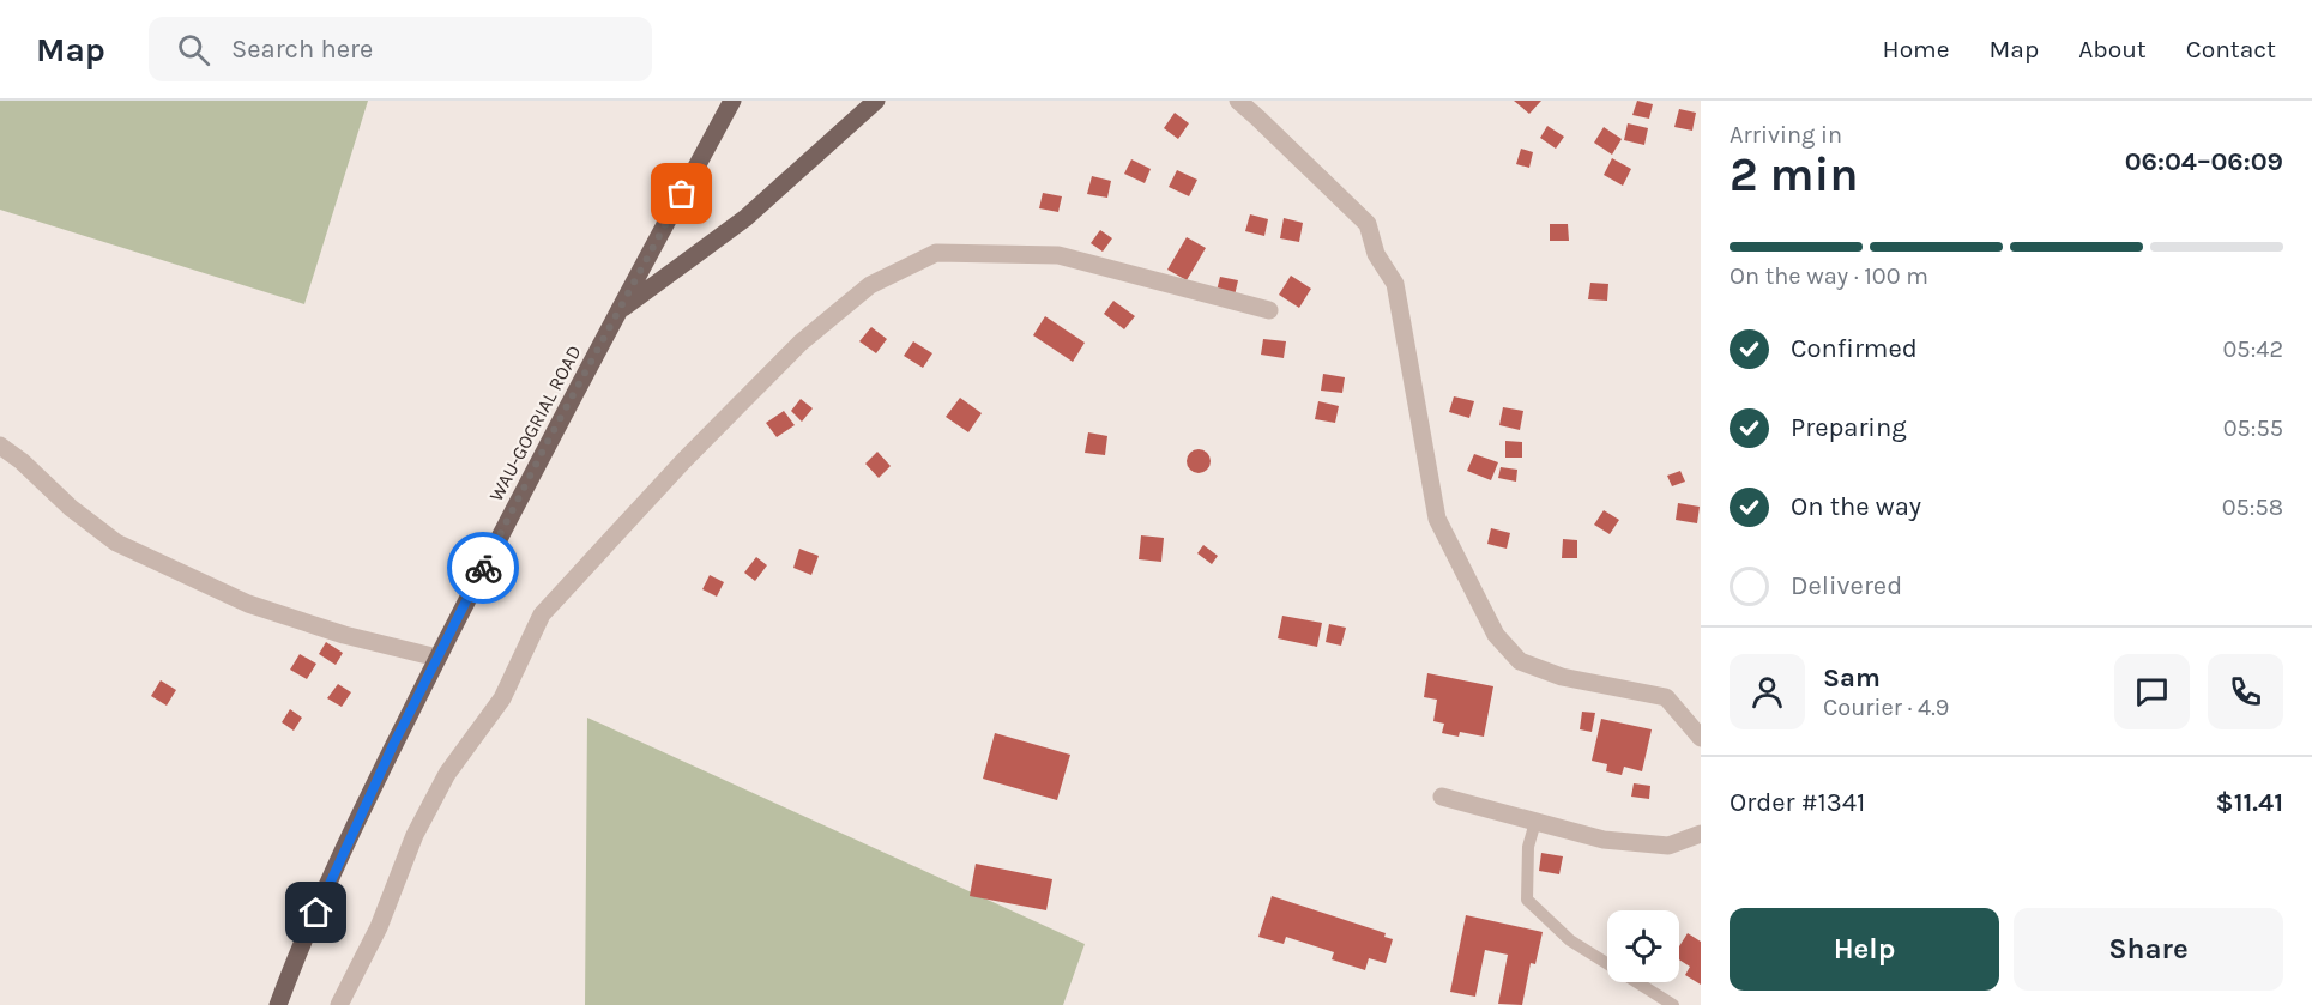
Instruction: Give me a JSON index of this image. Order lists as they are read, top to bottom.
{
  "streets": {
    "main road": ["WAU-GOGRIAL ROAD"]
  },
  "page": {
    "header": "Map",
    "search": "Search here",
    "nav": [
      "Home",
      "Map",
      "About",
      "Contact"
    ],
    "heading": ["2 min", "Arriving in", "06:04–06:09"],
    "panel": [
      "Sam",
      "Courier · 4.9",
      "Order #1341",
      "$11.41"
    ],
    "bar": "On the way · 100 m",
    "list": [
      ["Confirmed", "05:42"],
      ["Preparing", "05:55"],
      ["On the way", "05:58"],
      "Delivered"
    ],
    "buttons": ["Help", "Share"]
  }
}
